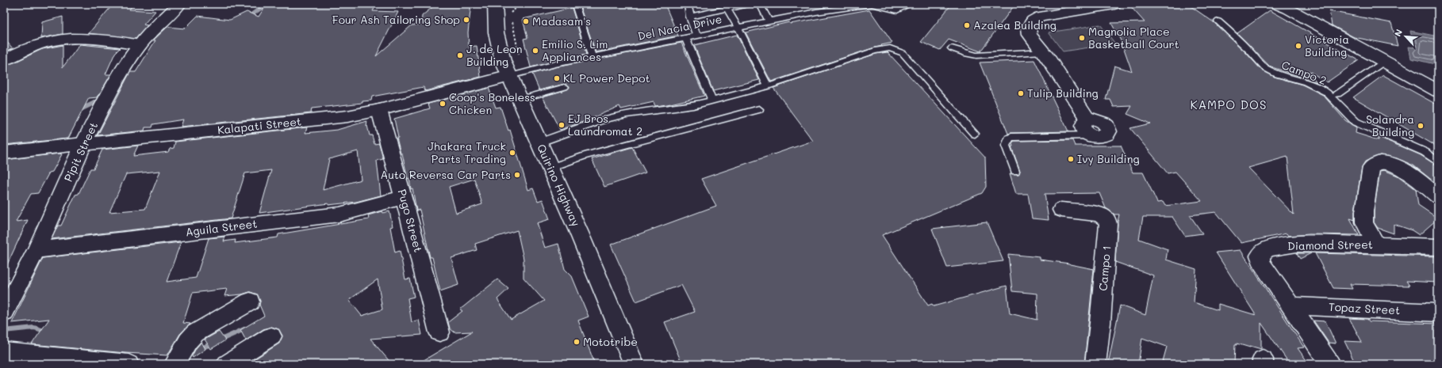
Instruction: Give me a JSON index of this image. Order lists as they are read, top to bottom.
{
  "streets": {
    "street": [
      "Kalapati Street",
      "Pipit Street",
      "Quirino Highway",
      "Pugo Street",
      "Aguila Street",
      "Diamond Street",
      "Campo 1",
      "Topaz Street"
    ],
    "lane": ["Del Nacia Drive", "Campo 2"]
  },
  "crossings": [
    ["Del Nacia Drive", "Kalapati Street"],
    ["Del Nacia Drive", "Quirino Highway"],
    ["Kalapati Street", "Pipit Street"],
    ["Kalapati Street", "Quirino Highway"],
    ["Kalapati Street", "Pugo Street"],
    ["Pipit Street", "Aguila Street"],
    ["Pugo Street", "Aguila Street"],
    ["Diamond Street", "Topaz Street"]
  ],
  "districts": ["KAMPO DOS"],
  "places": [
    "Four Ash Tailoring Shop",
    "Madasam's",
    "Azalea Building",
    "Magnolia Place Basketball Court",
    "Victoria Building",
    "Emilio S. Lim Appliances",
    "J. de Leon Building",
    "KL Power Depot",
    "Tulip Building",
    "Coop's Boneless Chicken",
    "EJ Bros Laundromat 2",
    "Solandra Building",
    "Jhakara Truck Parts Trading",
    "Ivy Building",
    "Auto Reversa Car Parts",
    "Mototribe"
  ],
  "north": "top left"
}
